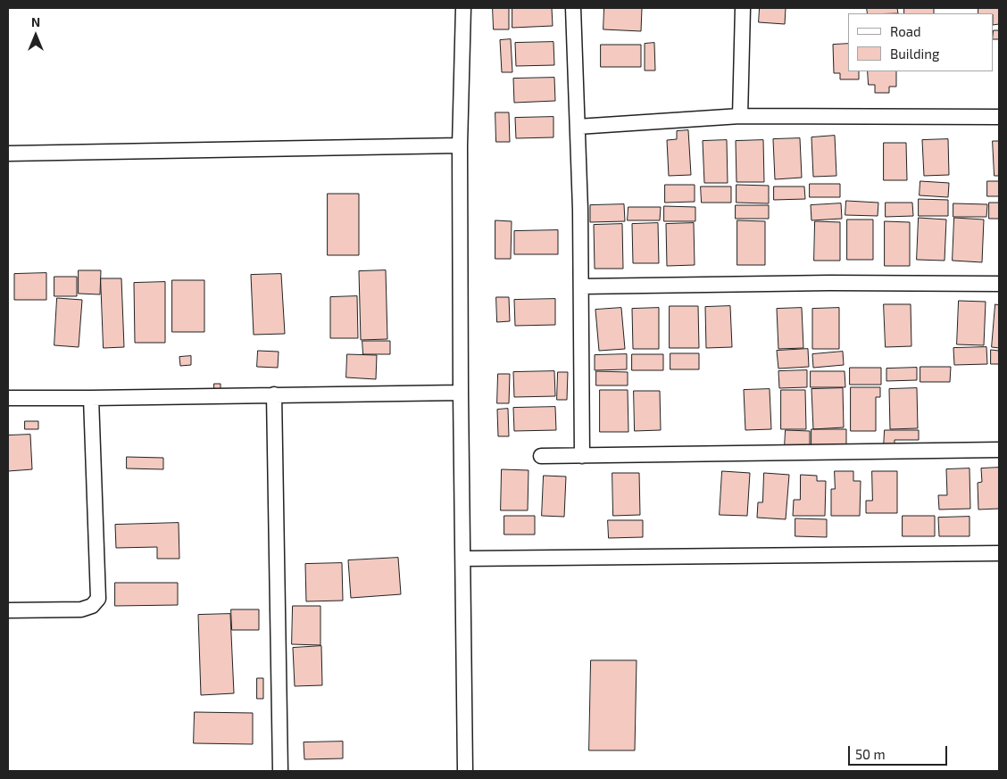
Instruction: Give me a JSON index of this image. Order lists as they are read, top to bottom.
{
  "legend": ["Road", "Building"],
  "scale_bar": "50 m",
  "north": "top"
}
